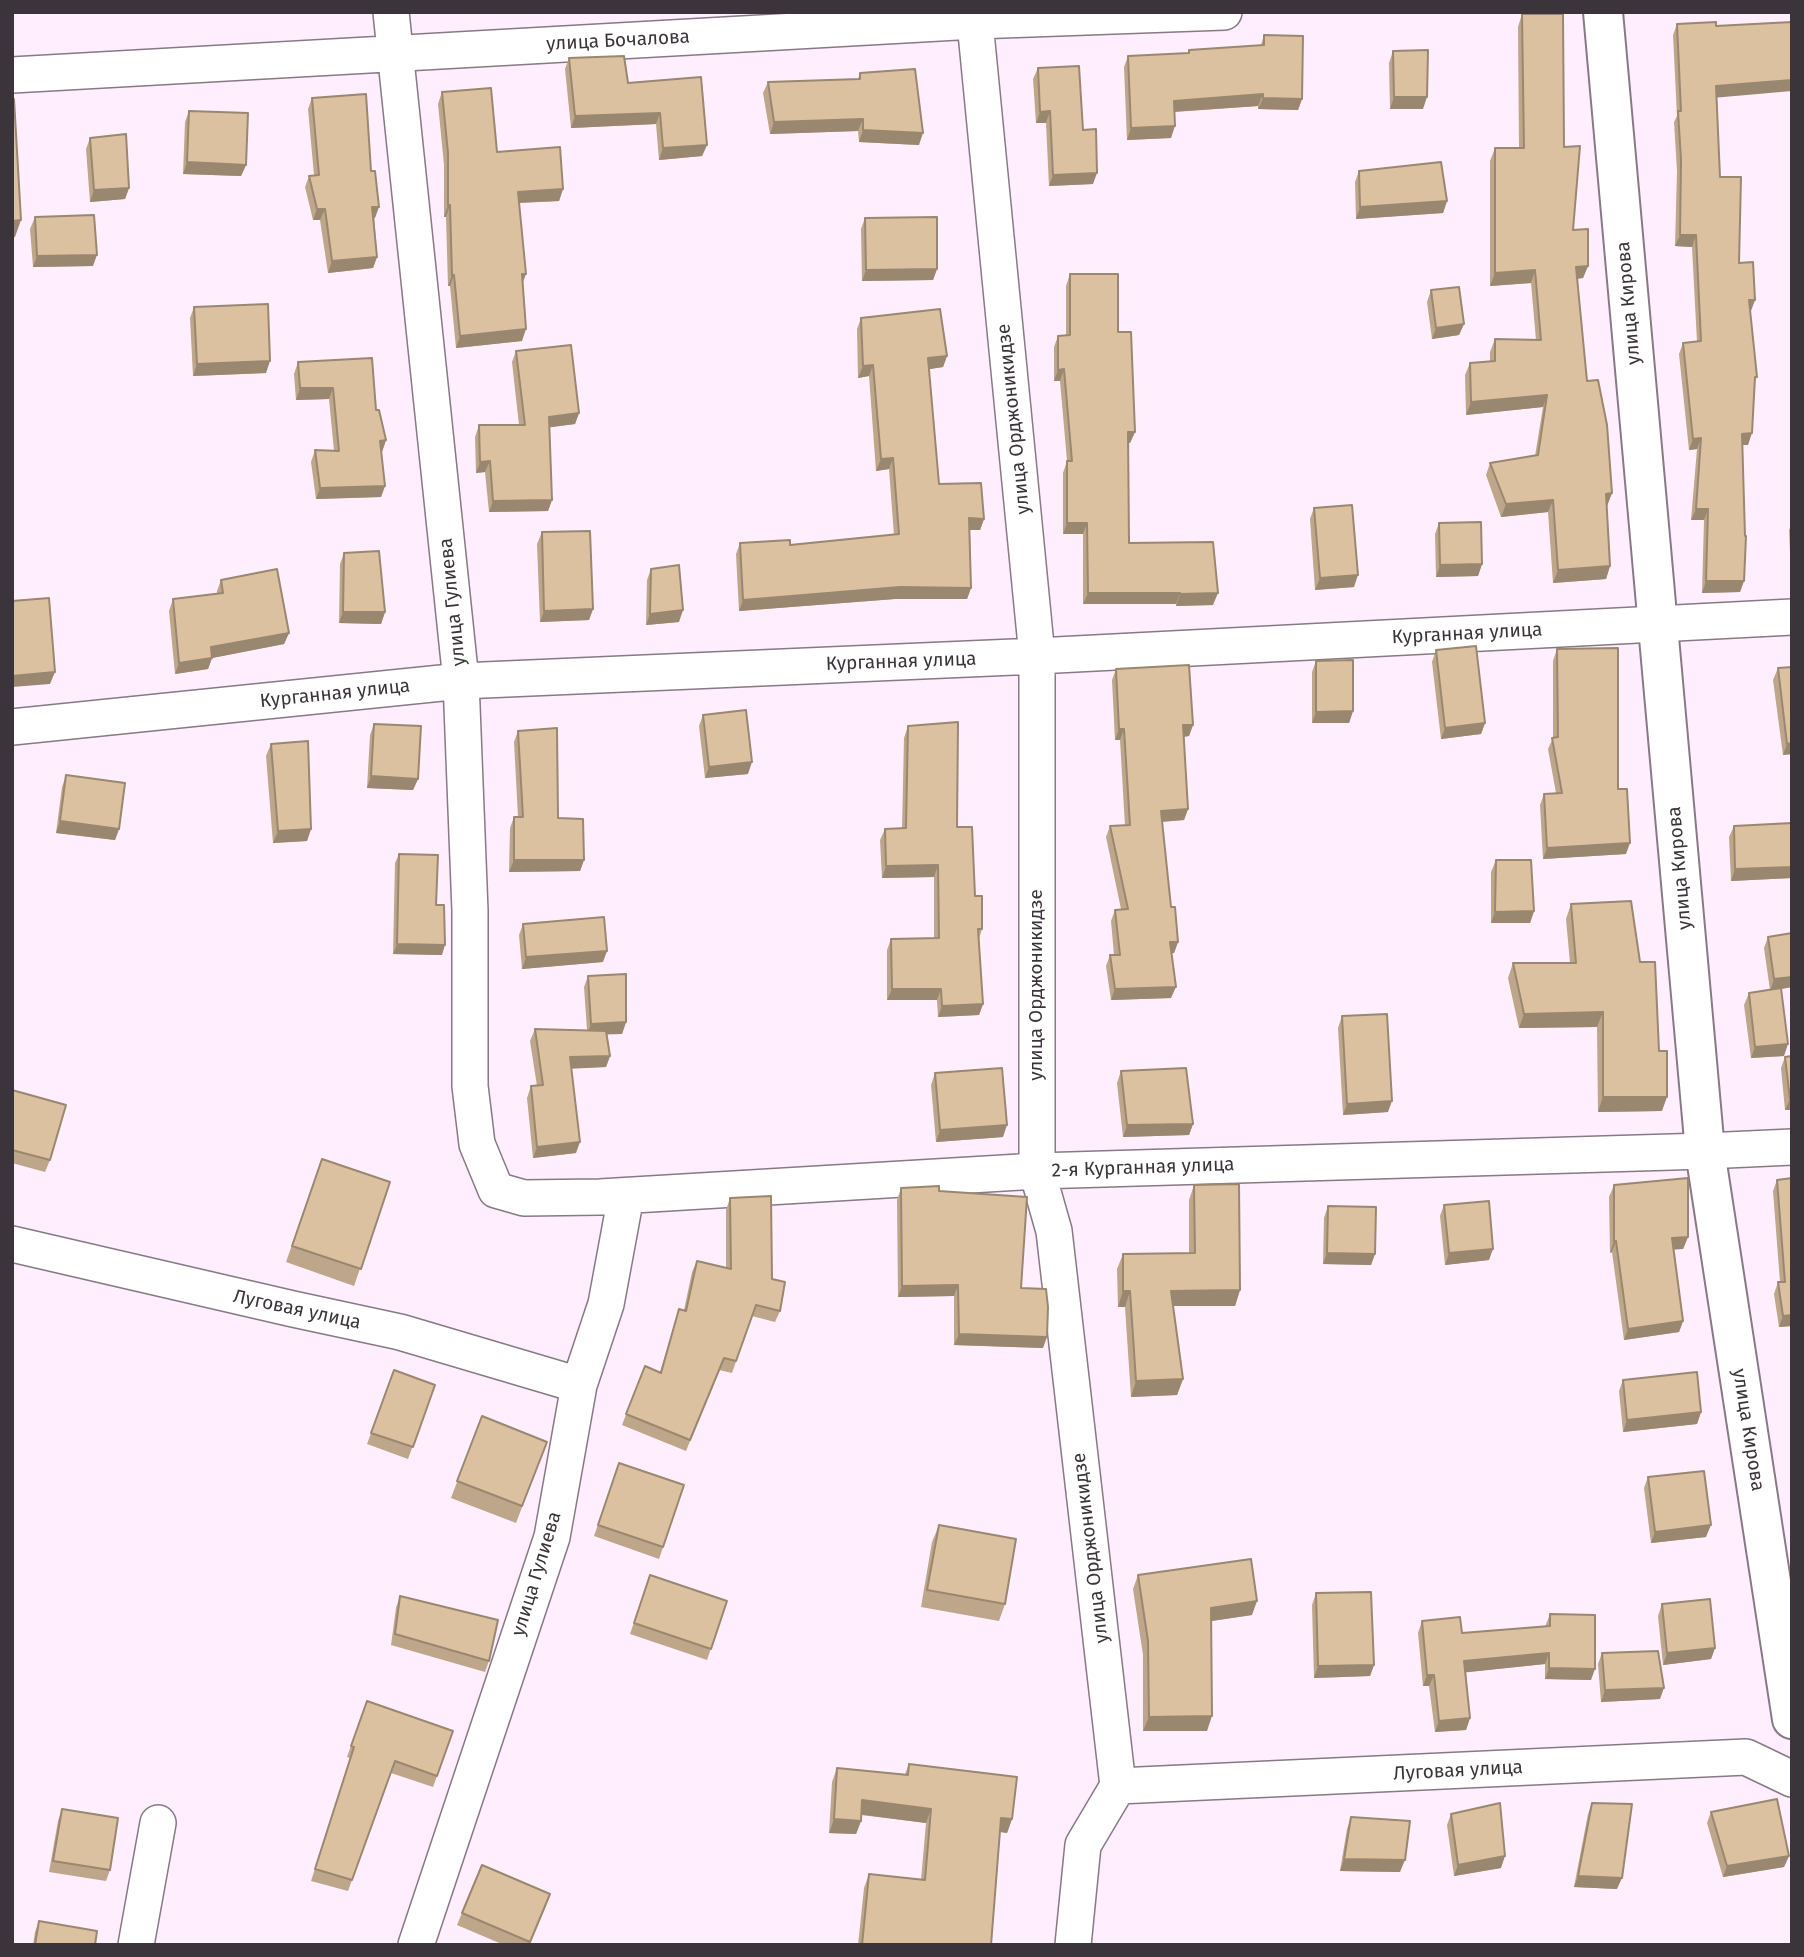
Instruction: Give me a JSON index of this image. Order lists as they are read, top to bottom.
{
  "streets": {
    "street": [
      "улица Бочалова",
      "улица Кирова",
      "улица Орджоникидзе",
      "улица Гулиева",
      "Курганная улица",
      "2-я Курганная улица",
      "Луговая улица"
    ]
  },
  "crossings": [
    ["улица Бочалова", "улица Орджоникидзе"],
    ["улица Бочалова", "улица Гулиева"],
    ["улица Кирова", "Курганная улица"],
    ["улица Кирова", "2-я Курганная улица"],
    ["улица Орджоникидзе", "Курганная улица"],
    ["улица Орджоникидзе", "2-я Курганная улица"],
    ["улица Орджоникидзе", "Луговая улица"],
    ["улица Гулиева", "Курганная улица"],
    ["улица Гулиева", "2-я Курганная улица"],
    ["улица Гулиева", "Луговая улица"]
  ]
}
